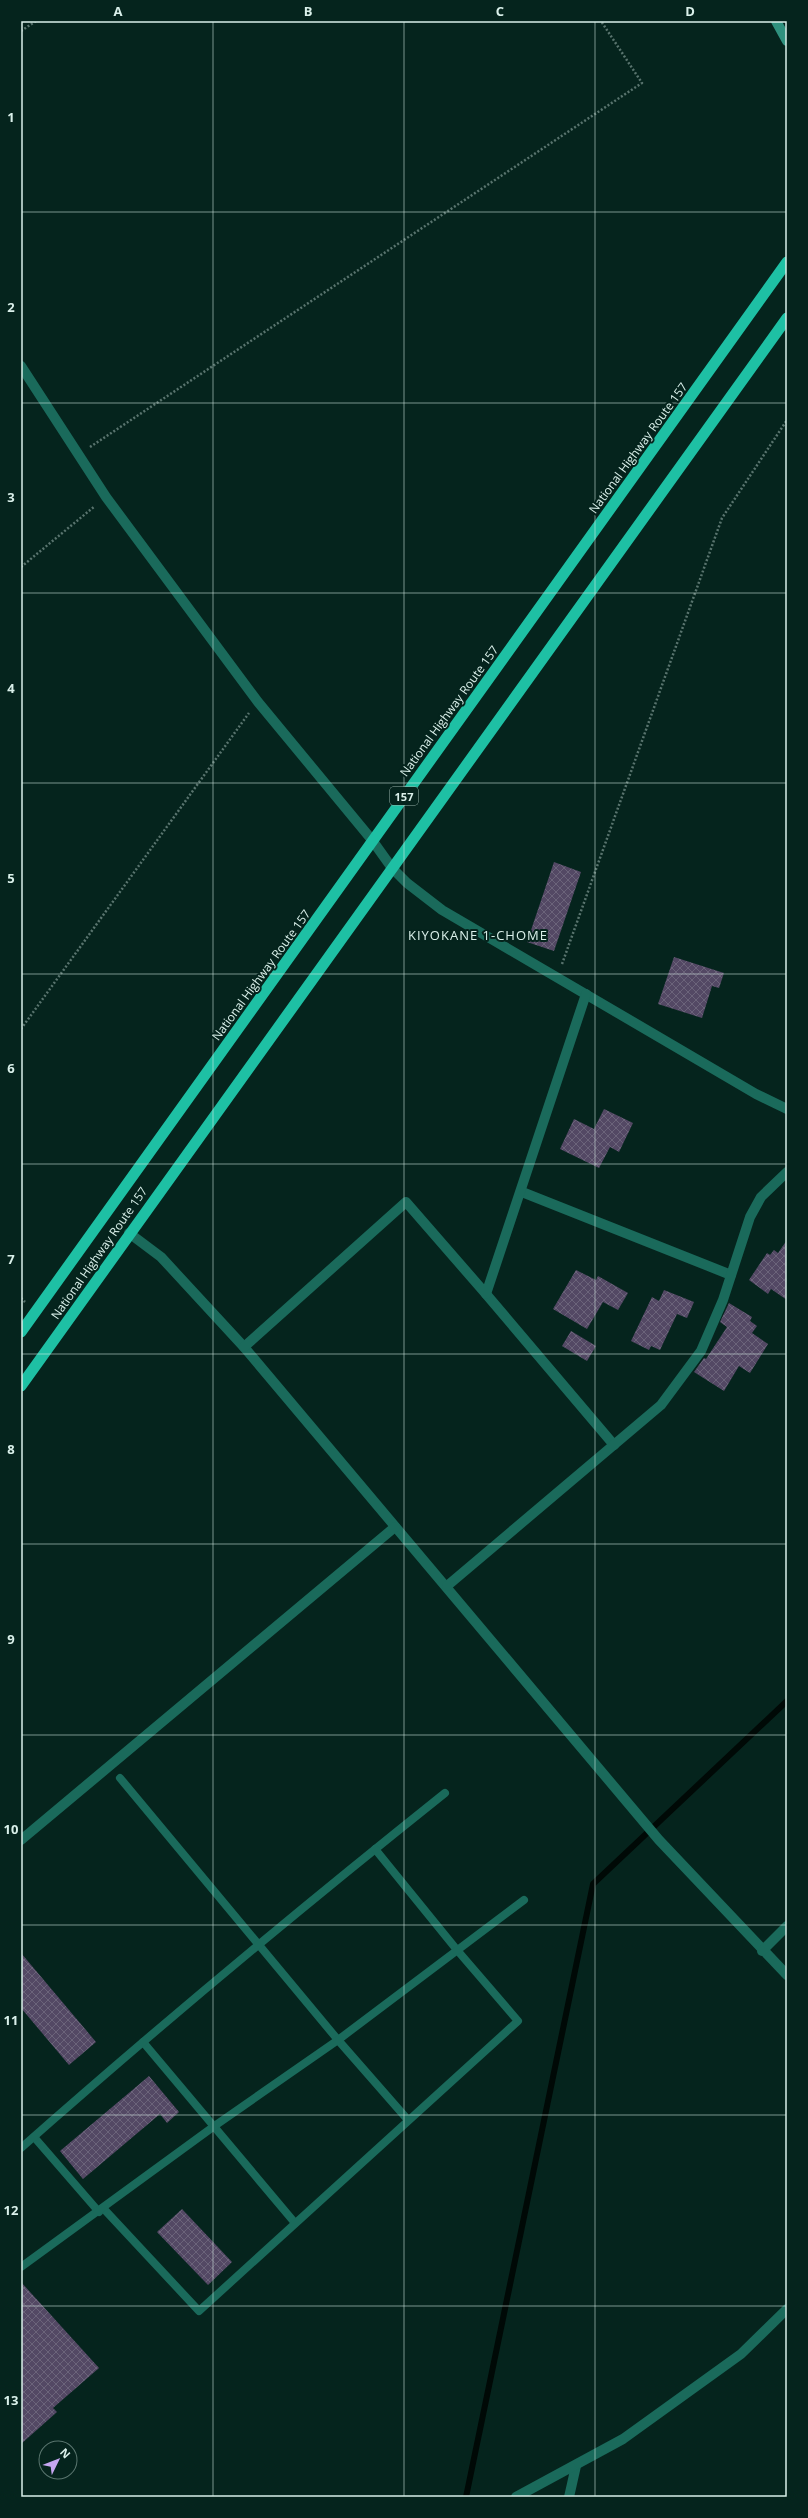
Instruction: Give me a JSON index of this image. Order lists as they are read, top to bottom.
{
  "streets": {
    "highway": ["National Highway Route 157", "157"]
  },
  "districts": ["KIYOKANE 1-CHOME"],
  "north": "top right",
  "grid": {
    "columns": [
      "A",
      "B",
      "C",
      "D"
    ],
    "rows": [
      "1",
      "2",
      "3",
      "4",
      "5",
      "6",
      "7",
      "8",
      "9",
      "10",
      "11",
      "12",
      "13"
    ]
  }
}
